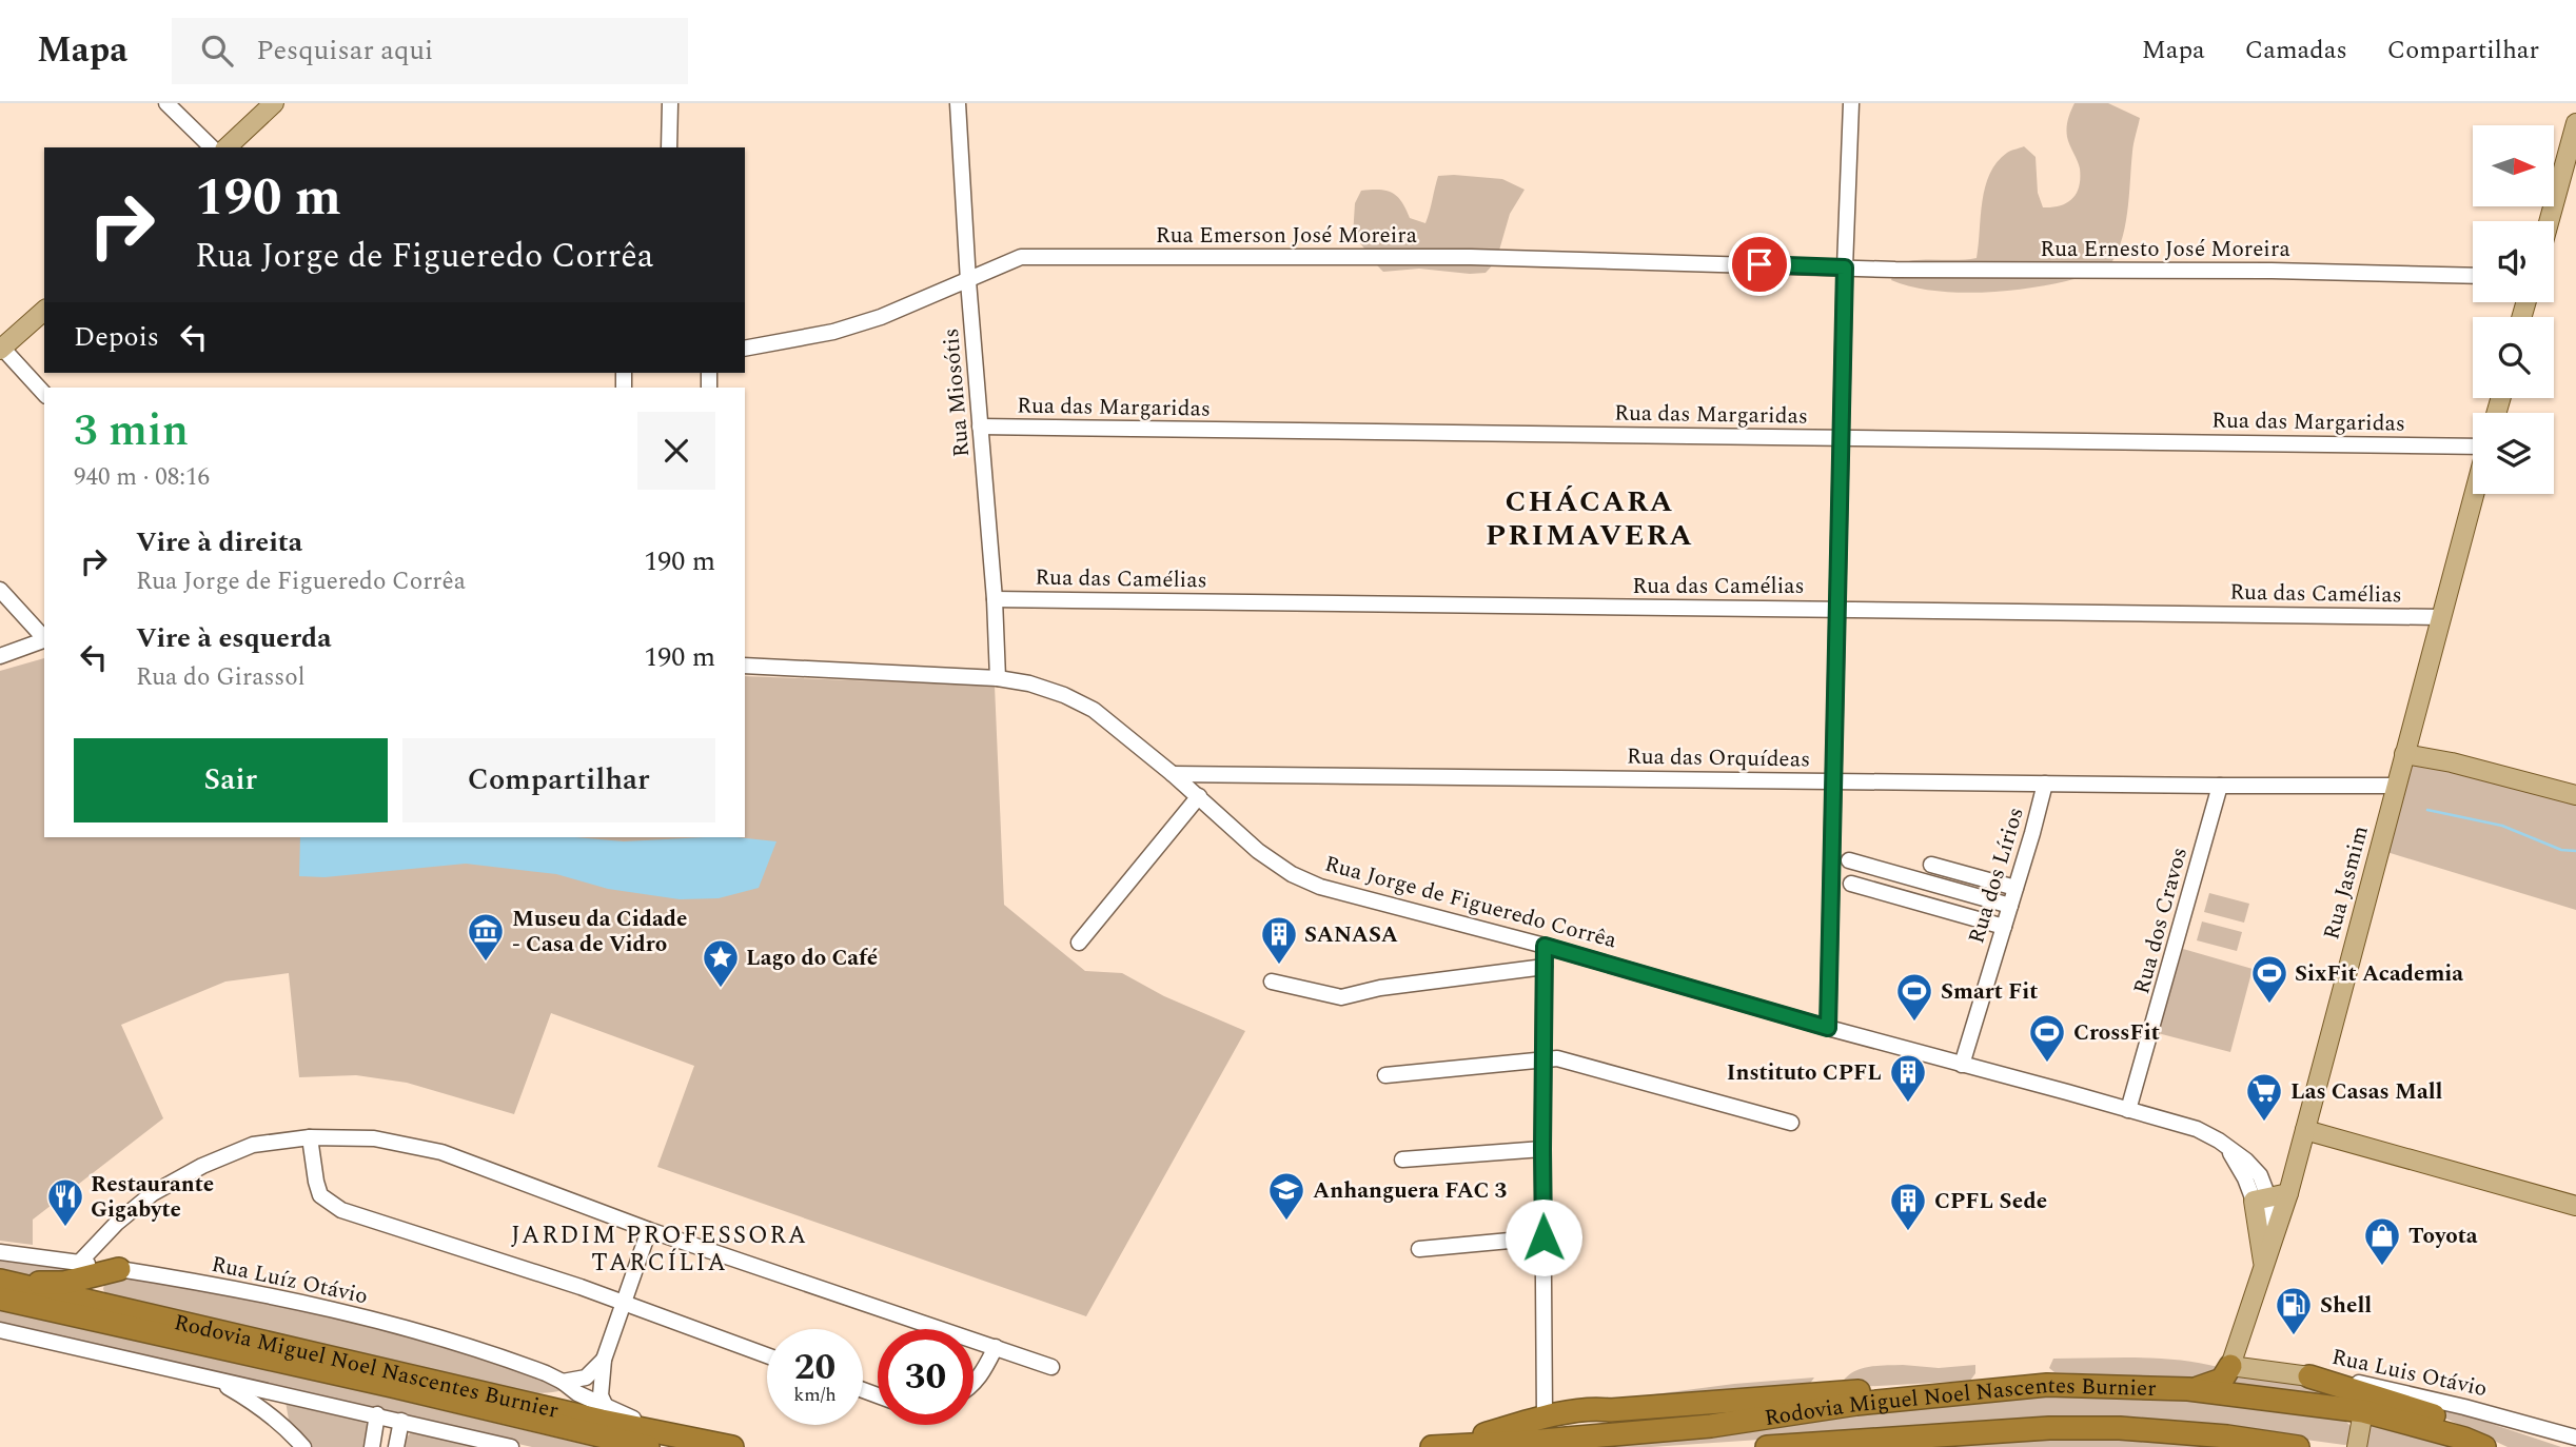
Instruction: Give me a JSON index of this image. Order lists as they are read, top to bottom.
{
  "streets": {
    "highway": ["Rodovia Miguel Noel Nascentes Burnier"],
    "main road": ["Rua Jasmim", "Rua Jorge de Figueredo Corrêa", "Rua Luis Otávio"],
    "street": [
      "Rua Emerson José Moreira",
      "Rua Ernesto José Moreira",
      "Rua Miosótis",
      "Rua das Margaridas",
      "Rua das Camélias",
      "Rua das Orquídeas",
      "Rua dos Lírios",
      "Rua dos Cravos",
      "Rua Luíz Otávio"
    ]
  },
  "crossings": [
    ["Rua Emerson José Moreira", "Rua Ernesto José Moreira"],
    ["Rua Emerson José Moreira", "Rua Miosótis"],
    ["Rua Miosótis", "Rua das Margaridas"],
    ["Rua Miosótis", "Rua das Camélias"],
    ["Rua Miosótis", "Rua Jorge de Figueredo Corrêa"],
    ["Rua das Camélias", "Rua Jasmim"],
    ["Rua das Orquídeas", "Rua dos Lírios"],
    ["Rua das Orquídeas", "Rua Jasmim"],
    ["Rua das Orquídeas", "Rua Jorge de Figueredo Corrêa"],
    ["Rua das Orquídeas", "Rua dos Cravos"],
    ["Rua dos Lírios", "Rua Jorge de Figueredo Corrêa"],
    ["Rua Jasmim", "Rua Jorge de Figueredo Corrêa"],
    ["Rua Jasmim", "Rua Luis Otávio"],
    ["Rua Jorge de Figueredo Corrêa", "Rua dos Cravos"],
    ["Rua Luíz Otávio", "Rodovia Miguel Noel Nascentes Burnier"]
  ],
  "districts": ["CHÁCARA PRIMAVERA", "JARDIM PROFESSORA TARCÍLIA"],
  "places": {
    "museum": ["Museu da Cidade - Casa de Vidro"],
    "building": ["SANASA", "Instituto CPFL", "CPFL Sede"],
    "place": ["Lago do Café"],
    "sports": ["SixFit Academia", "Smart Fit", "CrossFit"],
    "supermarket": ["Las Casas Mall"],
    "school or university": ["Anhanguera FAC 3"],
    "restaurant": ["Restaurante Gigabyte"],
    "shop": ["Toyota"],
    "fuel station": ["Shell"]
  },
  "north": "right",
  "page": {
    "header": "Mapa",
    "search": "Pesquisar aqui",
    "nav": ["Mapa", "Camadas", "Compartilhar"],
    "turn": ["190 m", "Rua Jorge de Figueredo Corrêa"],
    "then": "Depois",
    "heading": ["3 min", "940 m · 08:16"],
    "list": [
      {
        "name": "Vire à direita",
        "note": "Rua Jorge de Figueredo Corrêa",
        "value": "190 m"
      },
      {
        "name": "Vire à esquerda",
        "note": "Rua do Girassol",
        "value": "190 m"
      }
    ],
    "buttons": ["Sair", "Compartilhar"],
    "speed": "20 km/h",
    "limit": "30"
  }
}
